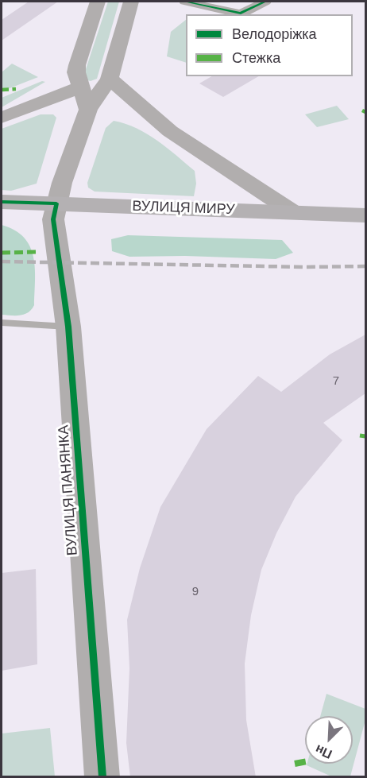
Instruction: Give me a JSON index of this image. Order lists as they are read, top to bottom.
{
  "streets": {
    "main road": ["ВУЛИЦЯ МИРУ", "ВУЛИЦЯ ПАНЯНКА"]
  },
  "crossings": [
    ["ВУЛИЦЯ МИРУ", "ВУЛИЦЯ ПАНЯНКА"]
  ],
  "house_numbers": ["7", "9"],
  "legend": ["Велодоріжка", "Стежка"],
  "north": "bottom left"
}
